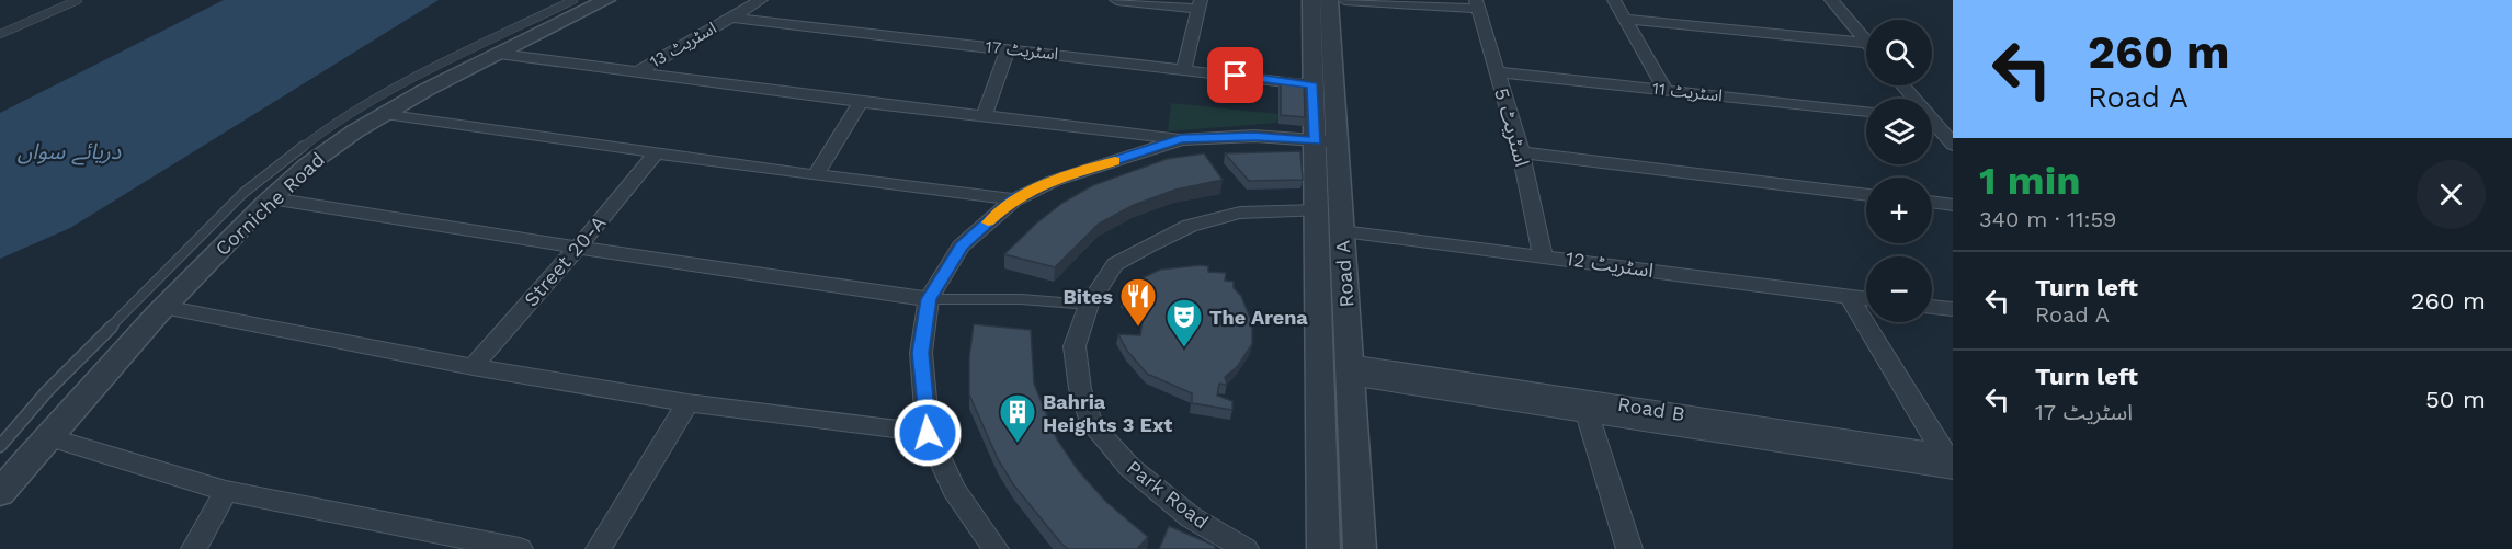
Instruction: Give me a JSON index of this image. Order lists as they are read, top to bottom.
{
  "streets": {
    "street": [
      "اسٹریٹ 13",
      "اسٹریٹ 17",
      "اسٹریٹ 11",
      "اسٹریٹ 5",
      "Corniche Road",
      "Street 20-A",
      "اسٹریٹ 12",
      "Road A",
      "Road B",
      "Park Road"
    ]
  },
  "crossings": [
    ["اسٹریٹ 13", "اسٹریٹ 17"],
    ["اسٹریٹ 17", "Road A"],
    ["اسٹریٹ 11", "اسٹریٹ 5"],
    ["اسٹریٹ 5", "اسٹریٹ 12"],
    ["اسٹریٹ 12", "Road A"],
    ["Road A", "Road B"],
    ["Road A", "Park Road"]
  ],
  "water": ["دریائے سواں"],
  "places": {
    "restaurant": ["Bites"],
    "theatre": ["The Arena"],
    "building": ["Bahria Heights 3 Ext"]
  },
  "page": {
    "turn": ["260 m", "Road A"],
    "map_buttons": ["+", "−"],
    "heading": ["1 min", "340 m · 11:59"],
    "list": [
      {
        "name": "Turn left",
        "note": "Road A",
        "value": "260 m"
      },
      {
        "name": "Turn left",
        "note": "اسٹریٹ 17",
        "value": "50 m"
      }
    ]
  }
}
